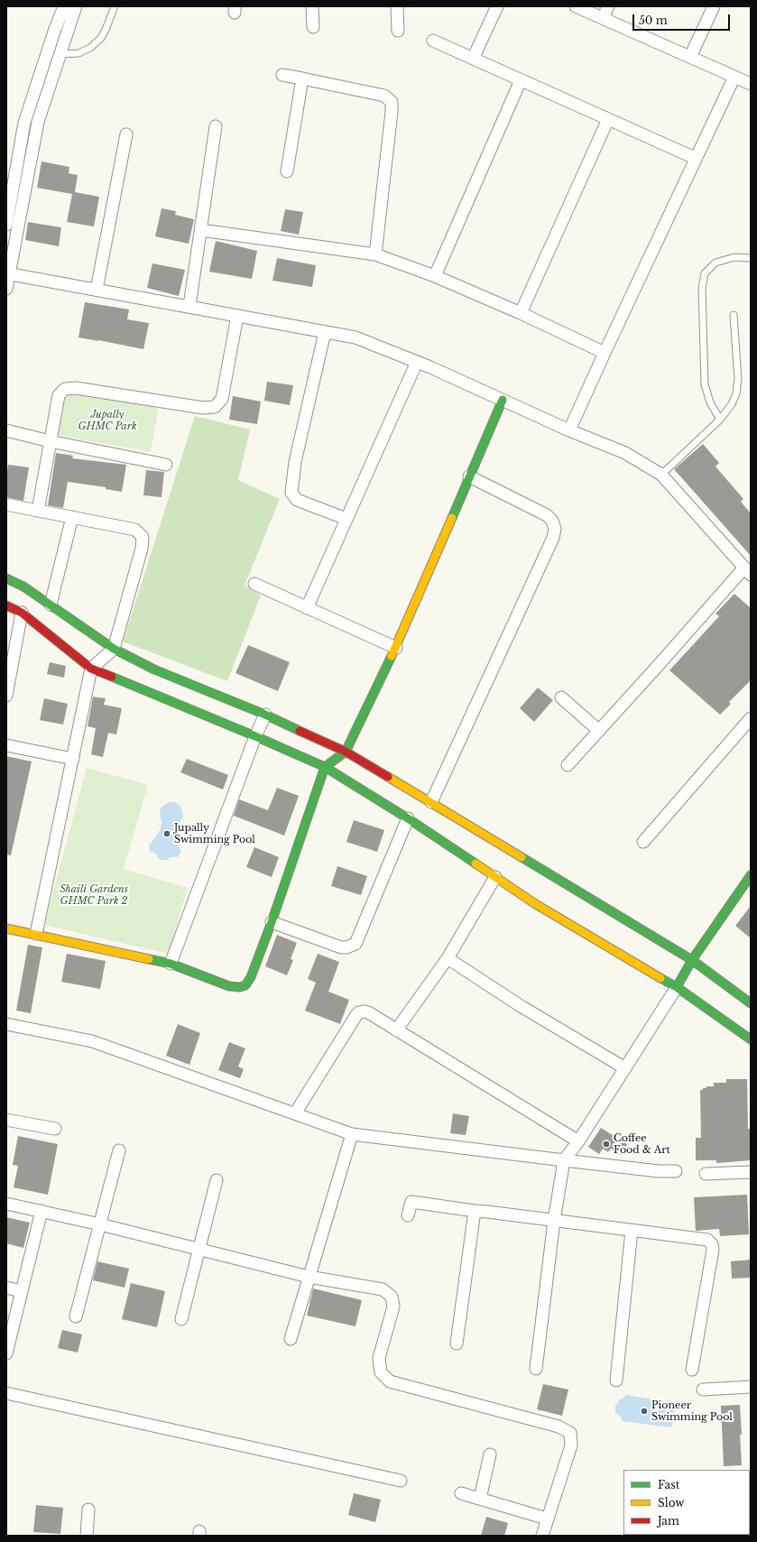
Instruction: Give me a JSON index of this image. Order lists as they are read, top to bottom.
{
  "parks": ["Jupally GHMC Park", "Shaili Gardens GHMC Park 2"],
  "places": ["Jupally Swimming Pool", "Coffee Food & Art", "Pioneer Swimming Pool"],
  "legend": ["Fast", "Slow", "Jam"],
  "scale_bar": "50 m"
}
